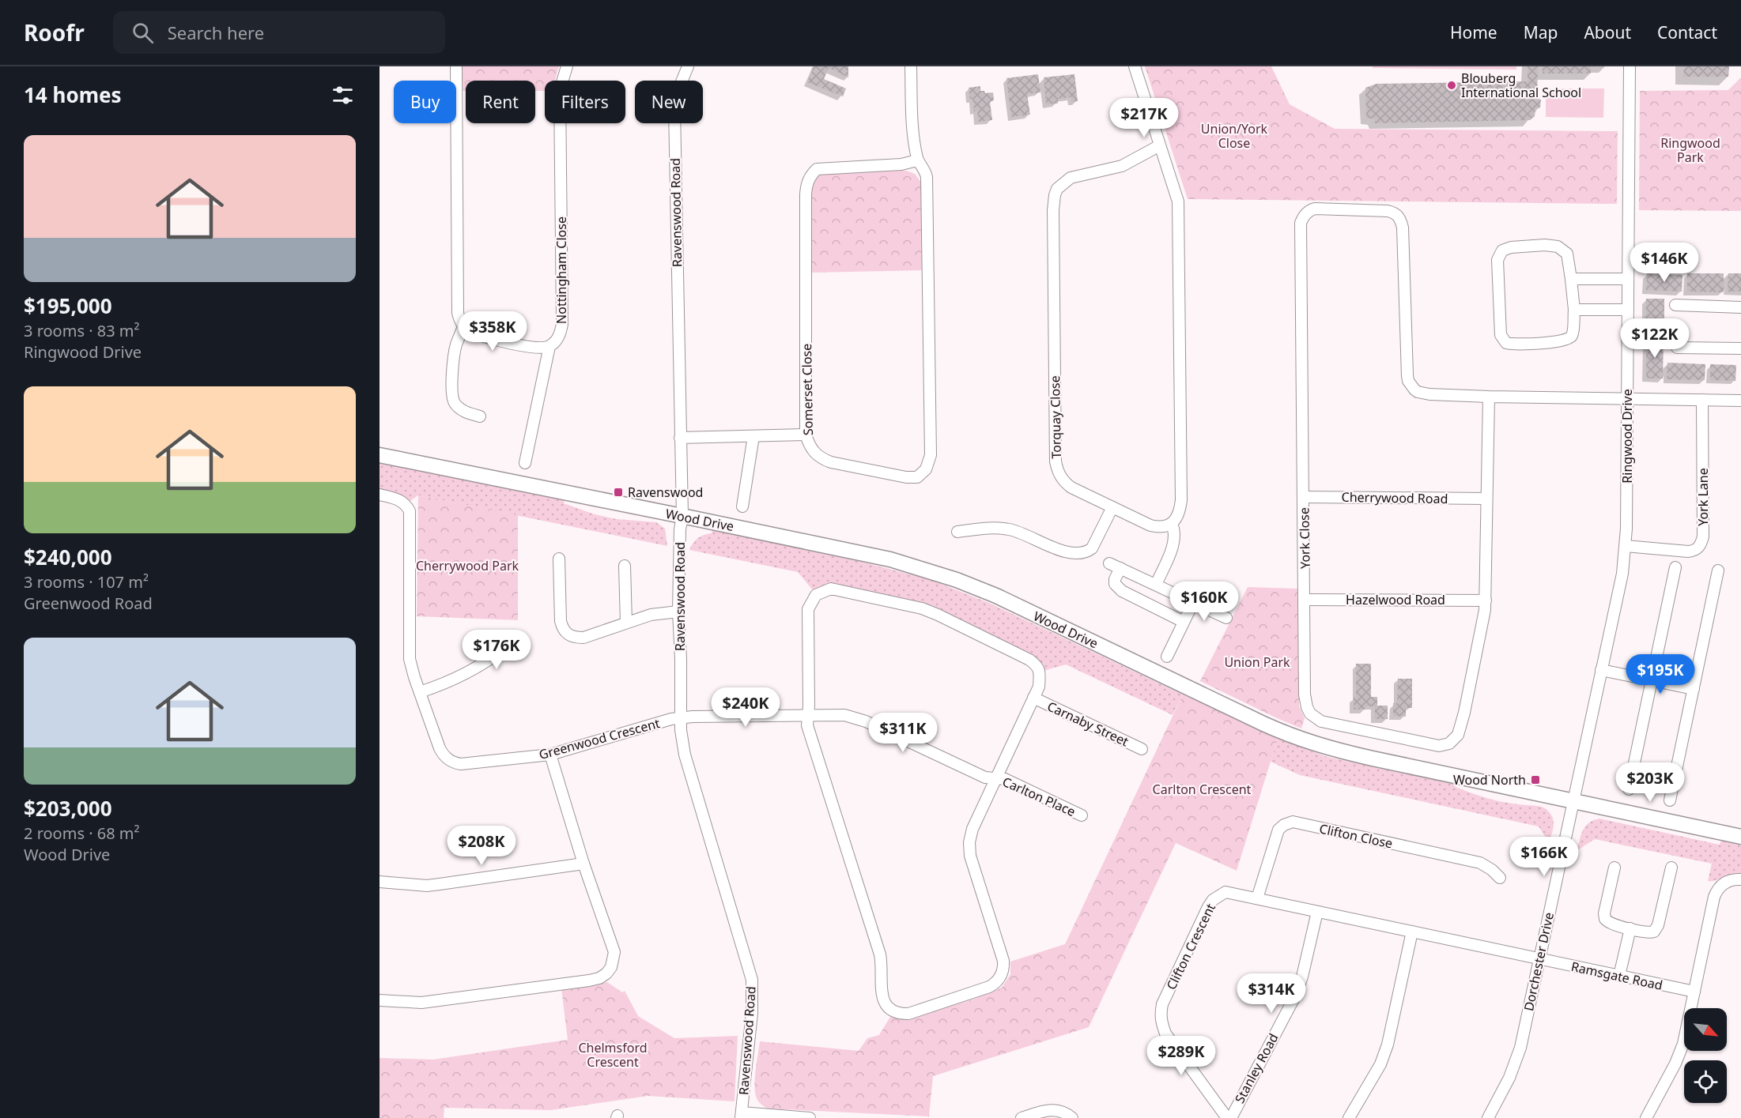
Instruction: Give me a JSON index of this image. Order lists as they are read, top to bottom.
{
  "streets": {
    "street": [
      "Ravenswood Road",
      "Nottingham Close",
      "Somerset Close",
      "Torquay Close",
      "Ringwood Drive",
      "York Lane",
      "Cherrywood Road",
      "Wood Drive",
      "York Close",
      "Hazelwood Road",
      "Carnaby Street",
      "Greenwood Crescent",
      "Carlton Place",
      "Clifton Close",
      "Clifton Crescent",
      "Dorchester Drive",
      "Ramsgate Road",
      "Stanley Road"
    ]
  },
  "crossings": [
    ["Ravenswood Road", "Wood Drive"],
    ["Ravenswood Road", "Greenwood Crescent"],
    ["Ringwood Drive", "York Lane"],
    ["Ringwood Drive", "Wood Drive"],
    ["Ringwood Drive", "York Close"],
    ["Ringwood Drive", "Dorchester Drive"],
    ["York Lane", "York Close"],
    ["Cherrywood Road", "York Close"],
    ["Wood Drive", "Dorchester Drive"],
    ["York Close", "Hazelwood Road"],
    ["Greenwood Crescent", "Carlton Place"],
    ["Clifton Close", "Clifton Crescent"],
    ["Clifton Crescent", "Dorchester Drive"],
    ["Clifton Crescent", "Ramsgate Road"],
    ["Clifton Crescent", "Stanley Road"],
    ["Dorchester Drive", "Ramsgate Road"]
  ],
  "parks": [
    "Union/York Close",
    "Ringwood Park",
    "Cherrywood Park",
    "Union Park",
    "Carlton Crescent",
    "Chelmsford Crescent"
  ],
  "places": {
    "other": ["Blouberg International School"],
    "transit": ["Ravenswood", "Wood North"]
  },
  "north": "bottom right",
  "page": {
    "header": "Roofr",
    "search": "Search here",
    "nav": [
      "Home",
      "Map",
      "About",
      "Contact"
    ],
    "heading": "14 homes",
    "chip": [
      "Buy",
      "Rent",
      "Filters",
      "New"
    ],
    "price": [
      "$217K",
      "$146K",
      "$358K",
      "$122K",
      "$160K",
      "$176K",
      "$195K",
      "$240K",
      "$311K",
      "$203K",
      "$208K",
      "$166K",
      "$314K",
      "$289K"
    ],
    "list": [
      {
        "name": "$195,000",
        "note": "3 rooms · 83 m² · Ringwood Drive"
      },
      {
        "name": "$240,000",
        "note": "3 rooms · 107 m² · Greenwood Road"
      },
      {
        "name": "$203,000",
        "note": "2 rooms · 68 m² · Wood Drive"
      }
    ]
  }
}
